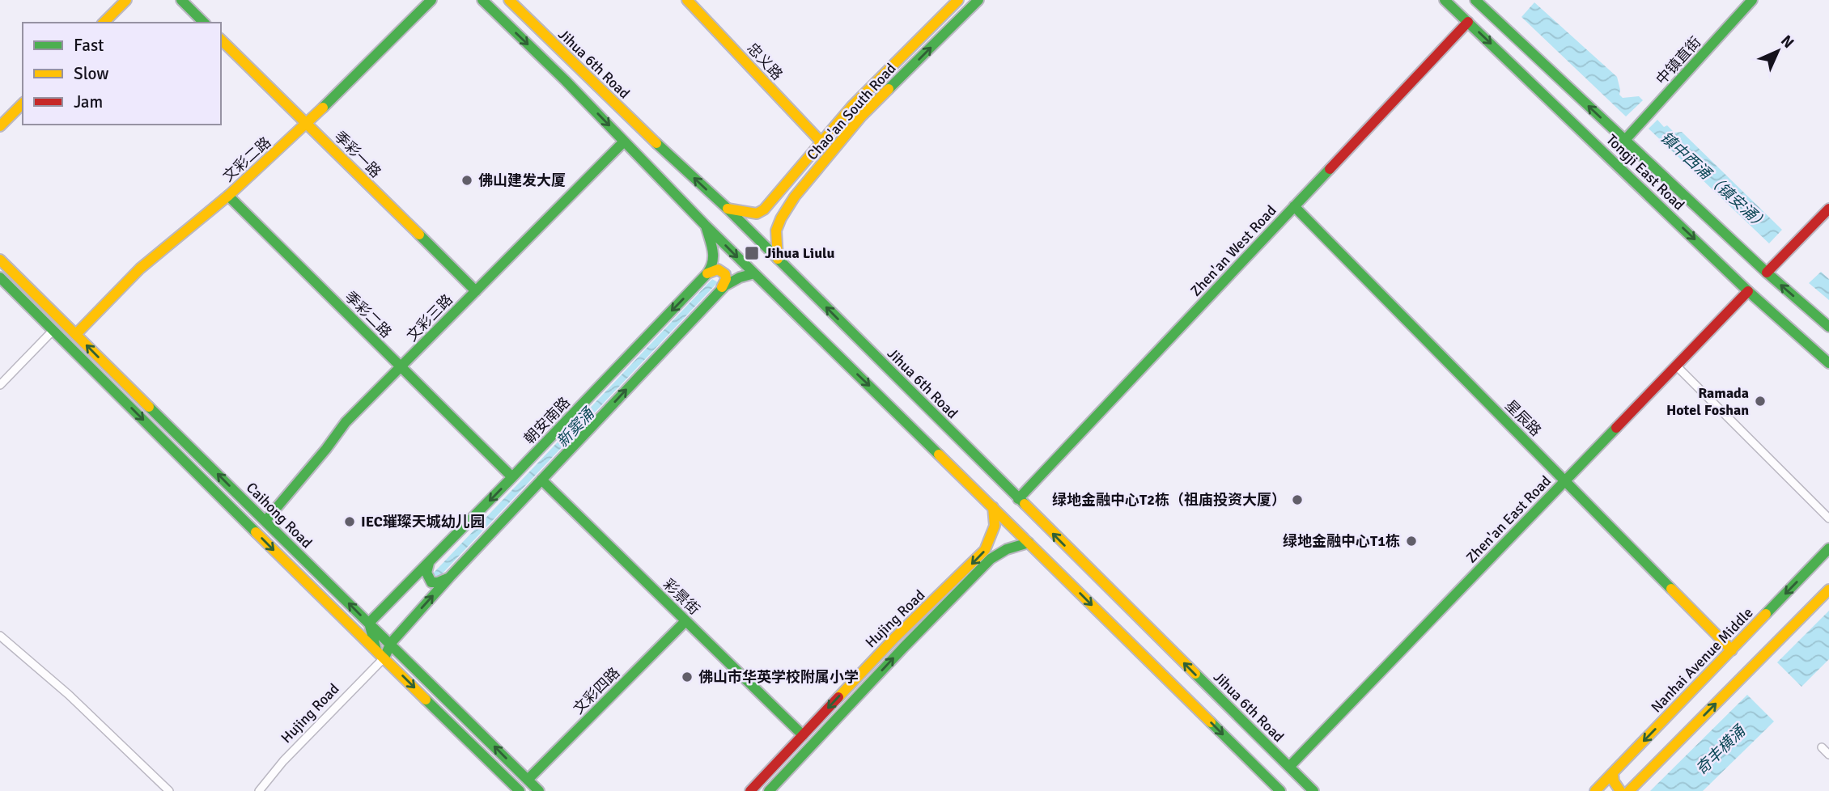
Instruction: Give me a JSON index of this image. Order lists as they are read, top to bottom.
{
  "streets": {
    "main road": [
      "中镇直街",
      "忠义路",
      "Jihua 6th Road",
      "Chao'an South Road",
      "季彩一路",
      "文彩二路",
      "Tongji East Road",
      "Zhen'an West Road",
      "季彩二路",
      "文彩三路",
      "星辰路",
      "朝安南路",
      "Caihong Road",
      "Zhen'an East Road",
      "彩景街",
      "Hujing Road",
      "Nanhai Avenue Middle",
      "文彩四路"
    ]
  },
  "crossings": [
    ["中镇直街", "Tongji East Road"],
    ["忠义路", "Chao'an South Road"],
    ["Jihua 6th Road", "Chao'an South Road"],
    ["Jihua 6th Road", "Zhen'an West Road"],
    ["Jihua 6th Road", "Zhen'an East Road"],
    ["季彩一路", "文彩二路"],
    ["季彩一路", "文彩三路"],
    ["文彩二路", "季彩二路"],
    ["文彩二路", "Caihong Road"],
    ["Tongji East Road", "Zhen'an West Road"],
    ["Tongji East Road", "Zhen'an East Road"],
    ["Zhen'an West Road", "星辰路"],
    ["季彩二路", "文彩三路"],
    ["季彩二路", "朝安南路"],
    ["文彩三路", "Caihong Road"],
    ["星辰路", "Zhen'an East Road"],
    ["星辰路", "Nanhai Avenue Middle"],
    ["朝安南路", "Caihong Road"],
    ["Caihong Road", "Hujing Road"],
    ["Caihong Road", "文彩四路"],
    ["彩景街", "Hujing Road"],
    ["彩景街", "文彩四路"]
  ],
  "water": ["镇中西涌（镇安涌）", "新窦涌", "奇丰横涌"],
  "places": {
    "other": [
      "佛山建发大厦",
      "Ramada Hotel Foshan",
      "绿地金融中心T2栋（祖庙投资大厦）",
      "IEC璀璨天城幼儿园",
      "绿地金融中心T1栋",
      "佛山市华英学校附属小学"
    ],
    "transit": ["Jihua Liulu"]
  },
  "legend": ["Fast", "Slow", "Jam"],
  "north": "top right"
}
